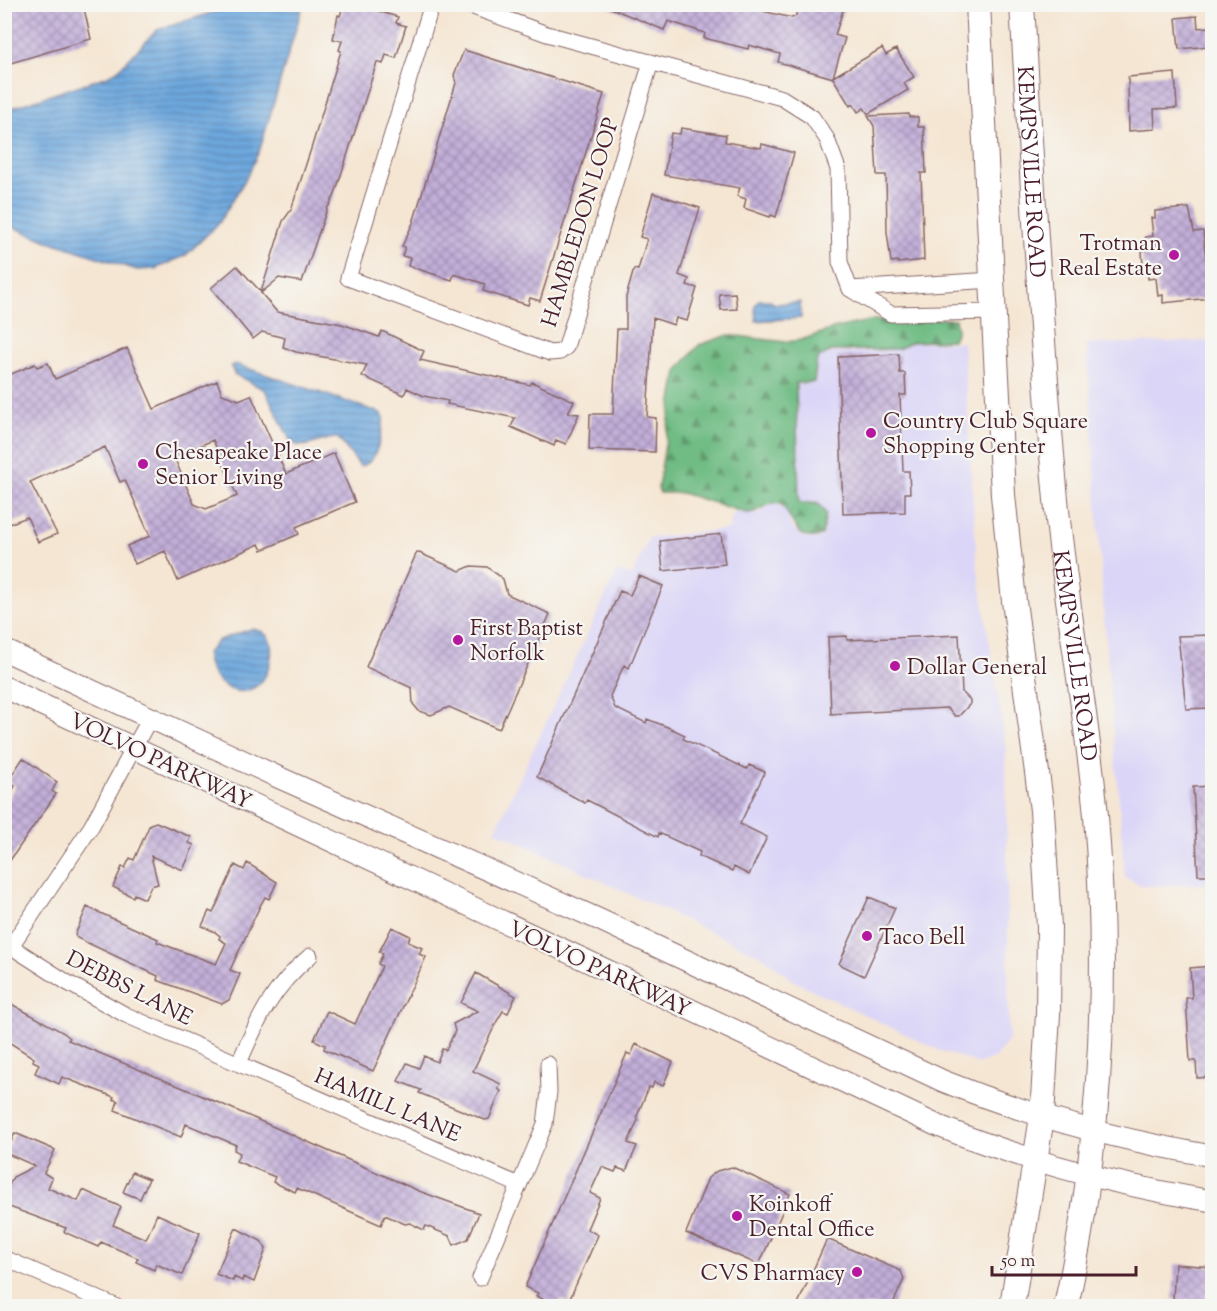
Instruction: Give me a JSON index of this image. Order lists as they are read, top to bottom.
{
  "streets": {
    "main road": ["KEMPSVILLE ROAD", "VOLVO PARKWAY"],
    "street": ["HAMBLEDON LOOP", "DEBBS LANE", "HAMILL LANE"]
  },
  "crossings": [
    ["KEMPSVILLE ROAD", "VOLVO PARKWAY"],
    ["DEBBS LANE", "HAMILL LANE"]
  ],
  "places": [
    "Trotman Real Estate",
    "Country Club Square Shopping Center",
    "Chesapeake Place Senior Living",
    "First Baptist Norfolk",
    "Dollar General",
    "Taco Bell",
    "Koinkoff Dental Office",
    "CVS Pharmacy"
  ],
  "scale_bar": "50 m"
}
